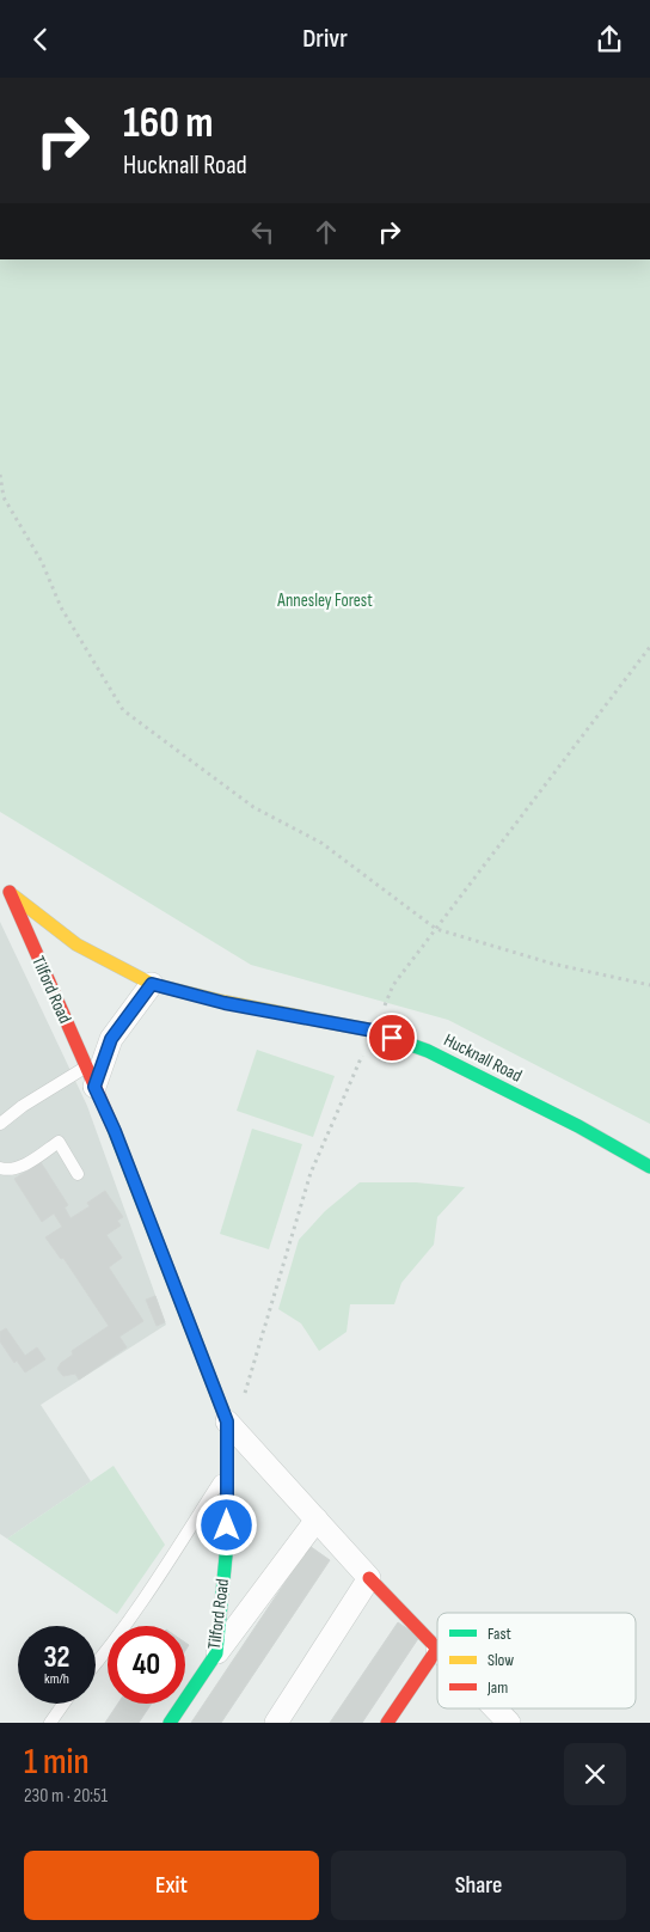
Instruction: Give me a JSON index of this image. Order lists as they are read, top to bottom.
{
  "streets": {
    "street": ["Tilford Road", "Hucknall Road"]
  },
  "crossings": [
    ["Tilford Road", "Hucknall Road"]
  ],
  "parks": ["Annesley Forest"],
  "legend": ["Fast", "Slow", "Jam"],
  "page": {
    "header": "Drivr",
    "turn": ["160 m", "Hucknall Road"],
    "speed": "32 km/h",
    "limit": "40",
    "heading": ["1 min", "230 m · 20:51"],
    "buttons": ["Exit", "Share"]
  }
}
